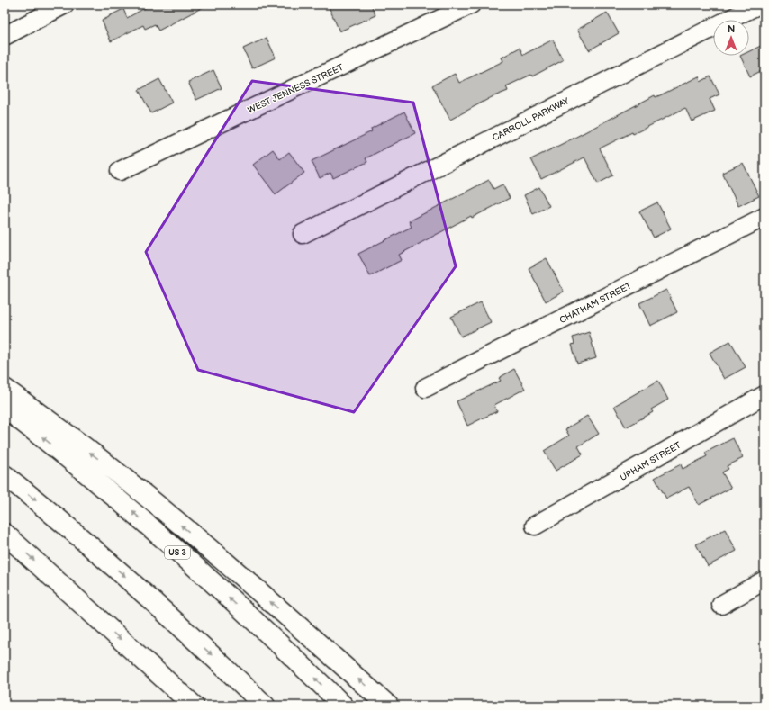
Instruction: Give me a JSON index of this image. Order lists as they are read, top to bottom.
{
  "streets": {
    "highway": ["US 3"],
    "street": [
      "WEST JENNESS STREET",
      "CARROLL PARKWAY",
      "CHATHAM STREET",
      "UPHAM STREET"
    ]
  },
  "north": "top"
}
